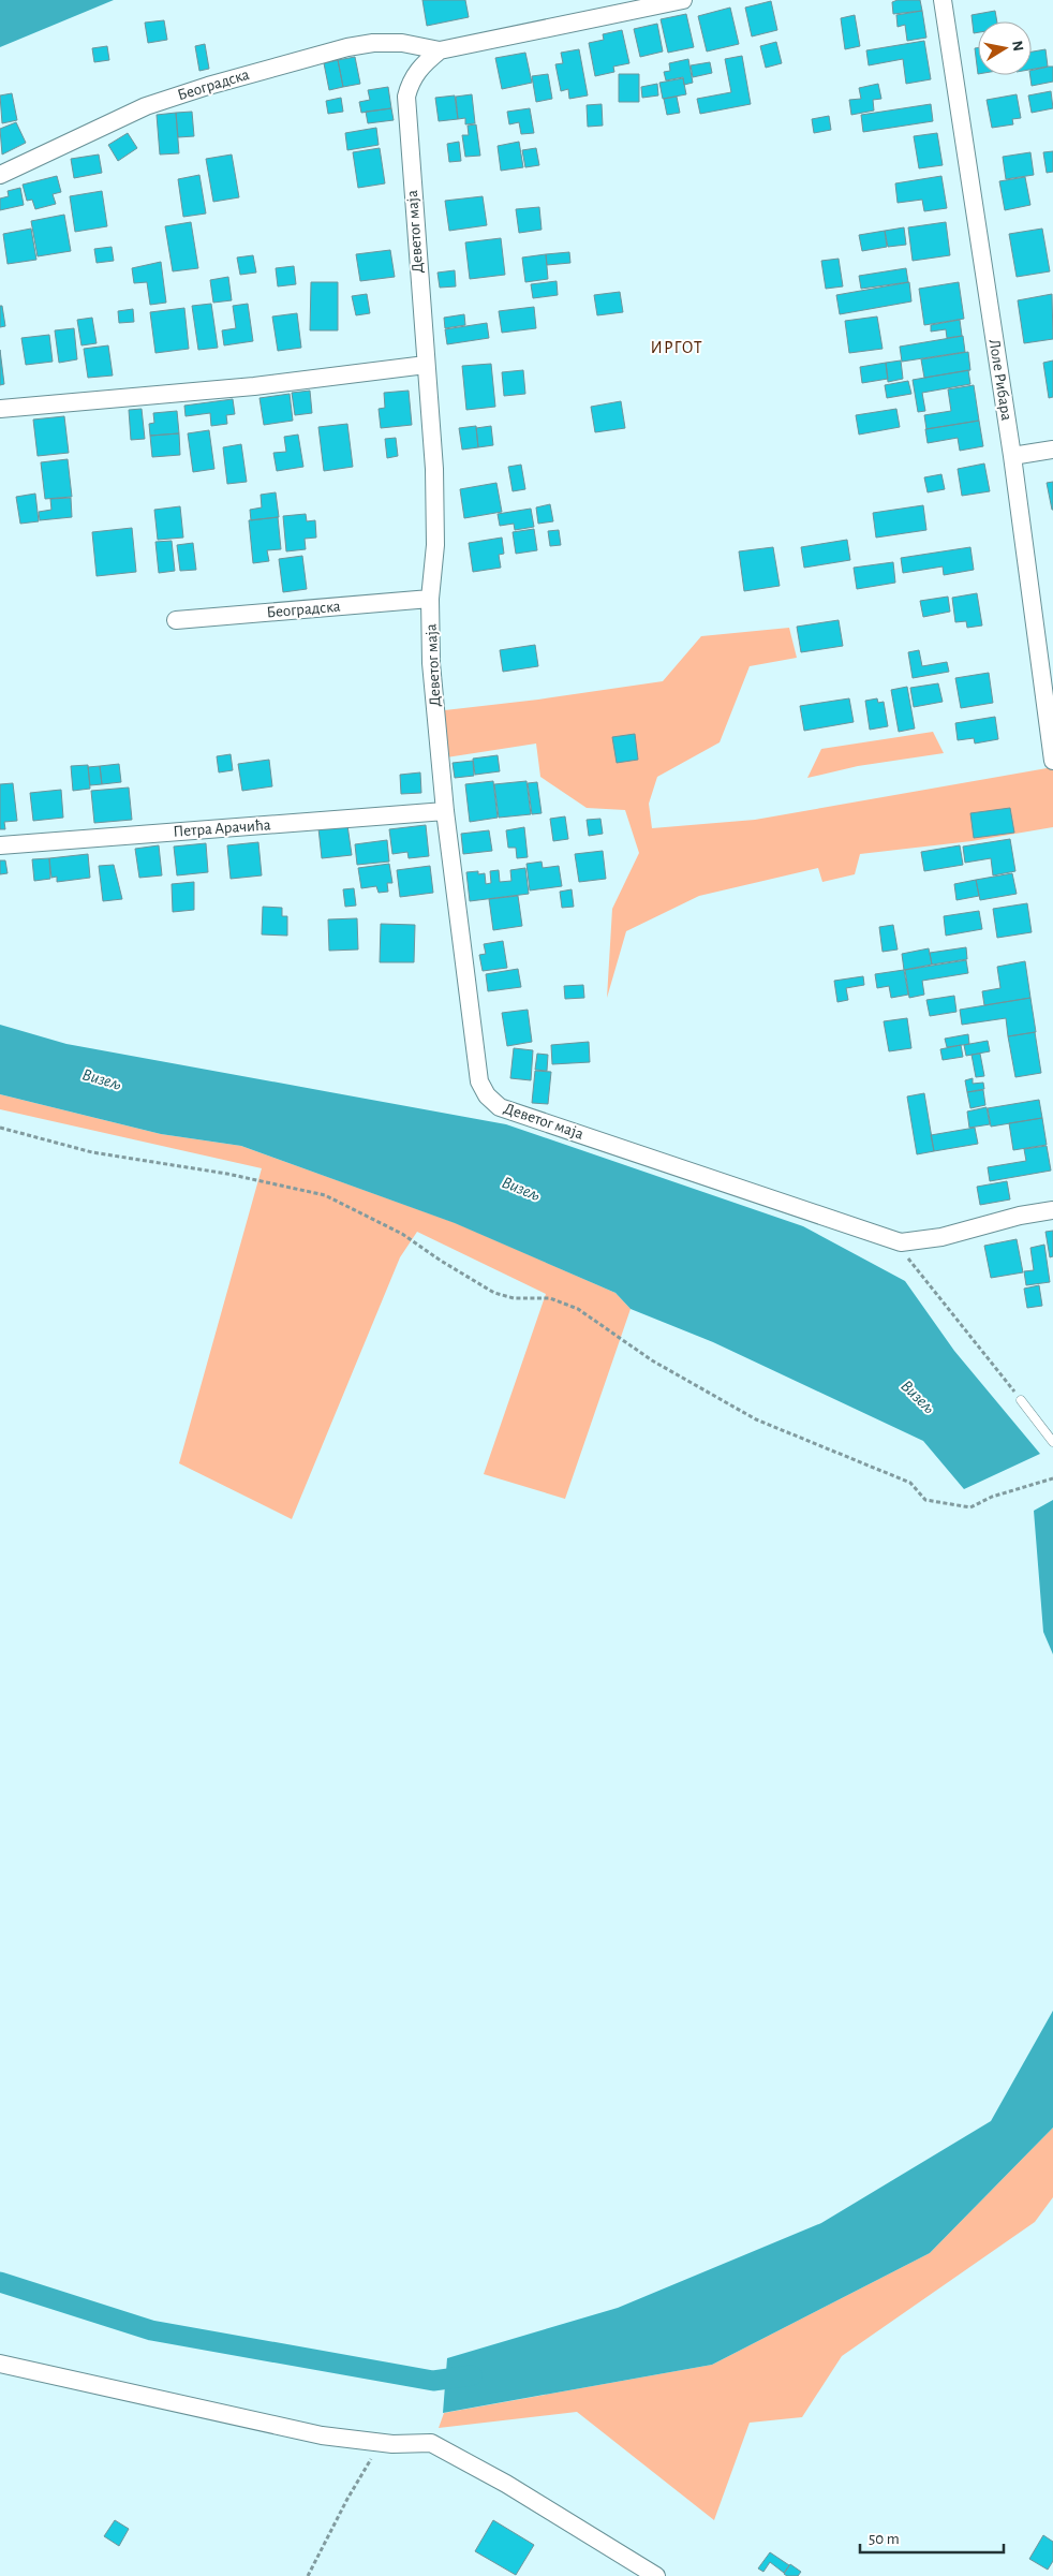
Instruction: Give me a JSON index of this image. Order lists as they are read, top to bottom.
{
  "streets": {
    "street": [
      "Београдска",
      "Деветог маја",
      "Лоле Рибара",
      "Петра Арачића"
    ]
  },
  "crossings": [
    ["Београдска", "Деветог маја"],
    ["Деветог маја", "Петра Арачића"]
  ],
  "districts": ["ИРГОТ"],
  "water": ["Визељ"],
  "scale_bar": "50 m",
  "north": "right"
}
